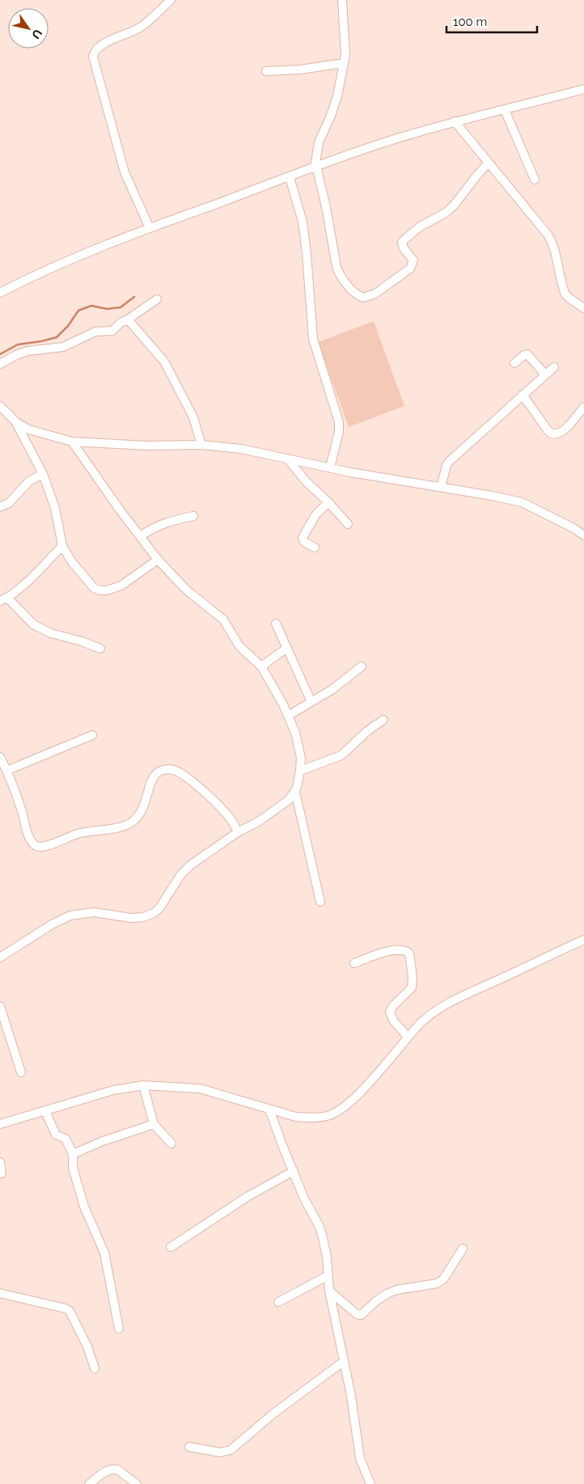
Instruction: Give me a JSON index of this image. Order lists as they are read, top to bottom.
{
  "scale_bar": "100 m",
  "north": "bottom right"
}
